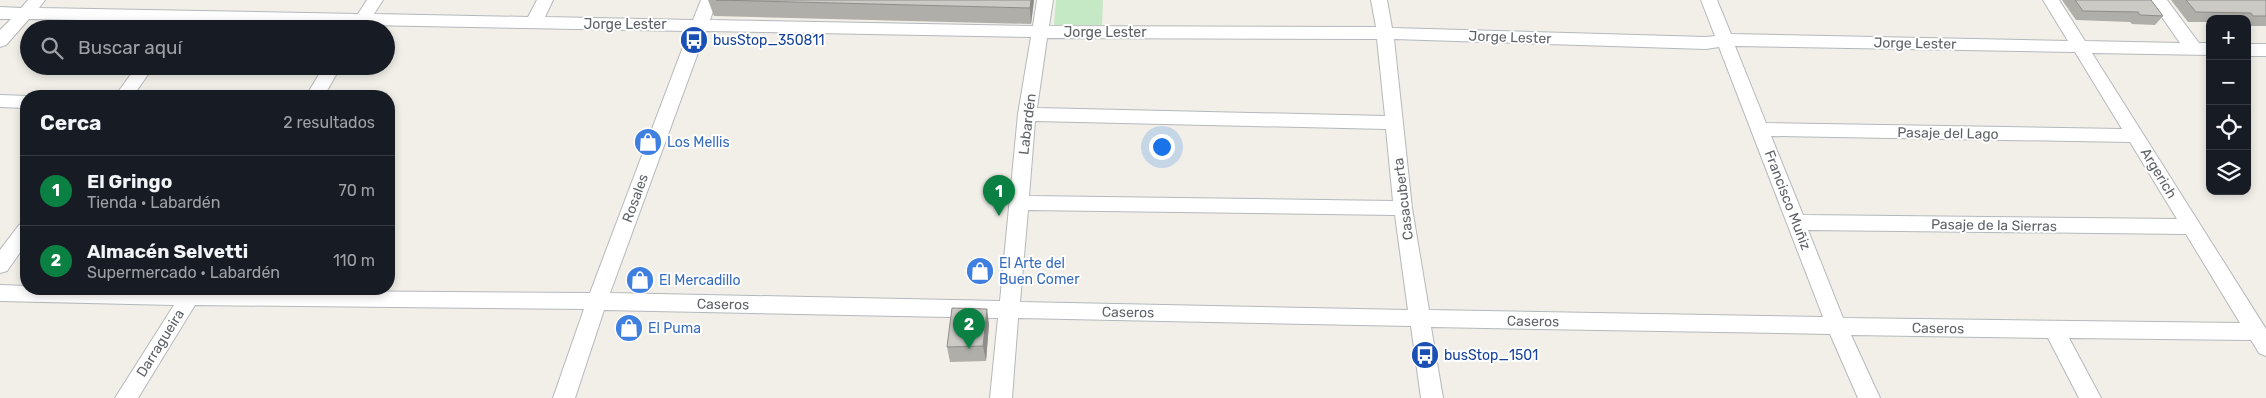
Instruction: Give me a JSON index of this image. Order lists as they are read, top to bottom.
{
  "streets": {
    "street": [
      "Jorge Lester",
      "Labardén",
      "Pasaje del Lago",
      "Argerich",
      "Rosales",
      "Casacuberta",
      "Francisco Muñiz",
      "Pasaje de la Sierras",
      "Caseros",
      "Darragueira"
    ]
  },
  "crossings": [
    ["Jorge Lester", "Labardén"],
    ["Jorge Lester", "Argerich"],
    ["Jorge Lester", "Rosales"],
    ["Jorge Lester", "Casacuberta"],
    ["Jorge Lester", "Francisco Muñiz"],
    ["Labardén", "Caseros"],
    ["Pasaje del Lago", "Argerich"],
    ["Pasaje del Lago", "Francisco Muñiz"],
    ["Argerich", "Pasaje de la Sierras"],
    ["Argerich", "Caseros"],
    ["Rosales", "Caseros"],
    ["Casacuberta", "Caseros"],
    ["Francisco Muñiz", "Pasaje de la Sierras"],
    ["Francisco Muñiz", "Caseros"]
  ],
  "places": {
    "bus stop": ["busStop_350811", "busStop_1501"],
    "shop": [
      "Los Mellis",
      "El Arte del Buen Comer",
      "El Mercadillo",
      "El Puma"
    ]
  },
  "page": {
    "map_buttons": ["+", "−"],
    "search": "Buscar aquí",
    "heading": ["Cerca", "2 resultados"],
    "list": [
      {
        "mark": "1",
        "name": "El Gringo",
        "note": "Tienda · Labardén",
        "value": "70 m"
      },
      {
        "mark": "2",
        "name": "Almacén Selvetti",
        "note": "Supermercado · Labardén",
        "value": "110 m"
      }
    ],
    "pins": ["1", "2"]
  }
}
